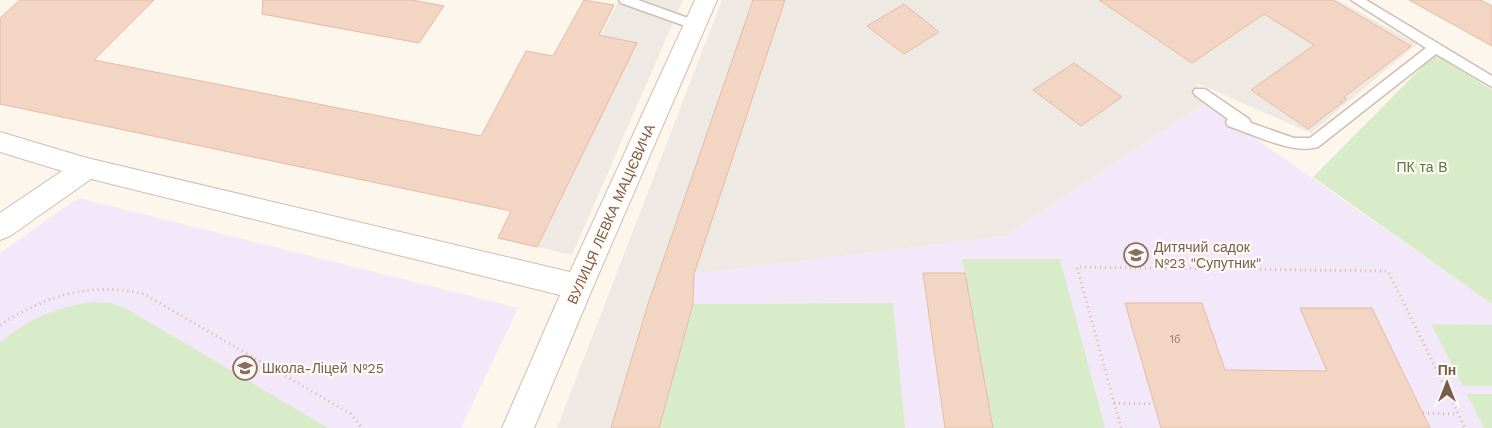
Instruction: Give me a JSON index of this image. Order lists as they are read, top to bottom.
{
  "streets": {
    "street": ["ВУЛИЦЯ ЛЕВКА МАЦІЄВИЧА"]
  },
  "parks": ["ПК та В"],
  "places": {
    "school or university": ["Дитячий садок №23 \"Супутник\"", "Школа-Ліцей №25"]
  },
  "house_numbers": ["1б"],
  "north": "top"
}
